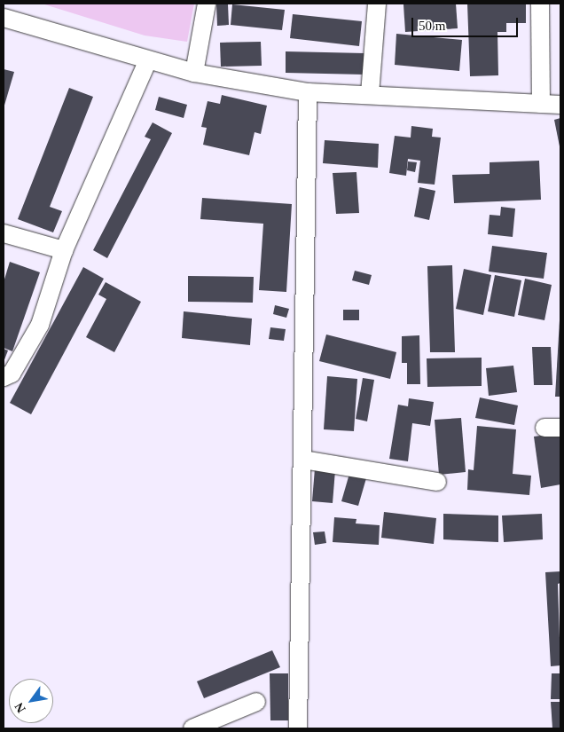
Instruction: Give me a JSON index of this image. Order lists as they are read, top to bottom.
{
  "scale_bar": "50 m",
  "north": "bottom left"
}
